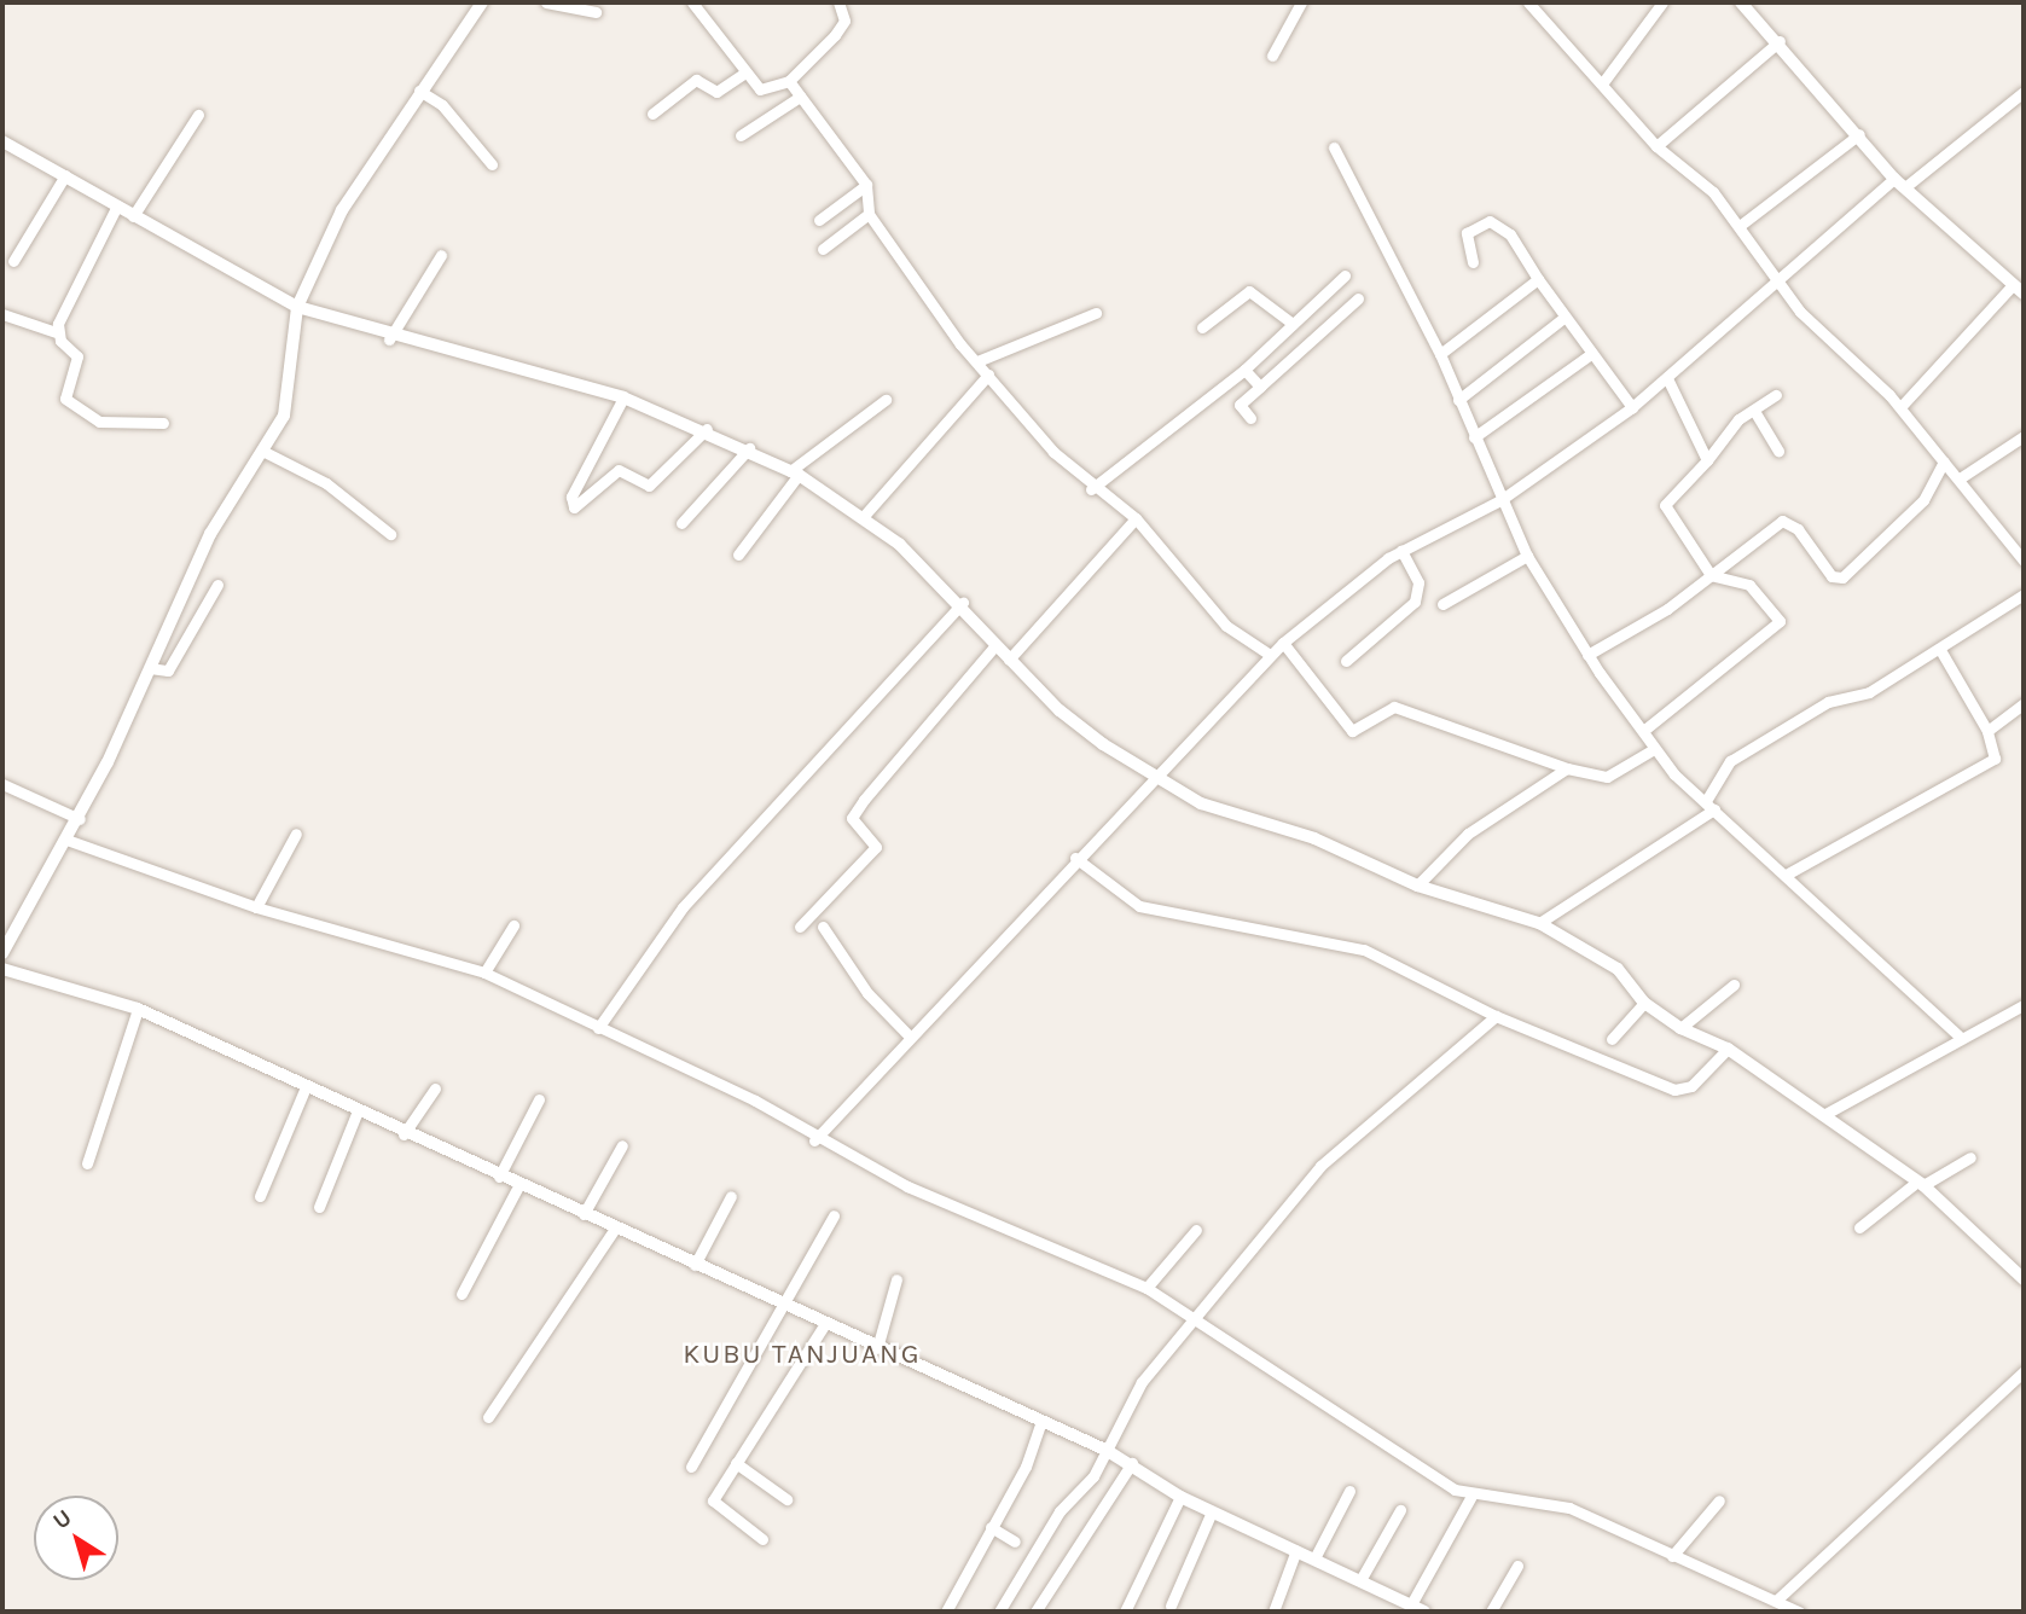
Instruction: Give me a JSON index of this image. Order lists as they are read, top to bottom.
{
  "districts": ["KUBU TANJUANG"],
  "north": "top left"
}
